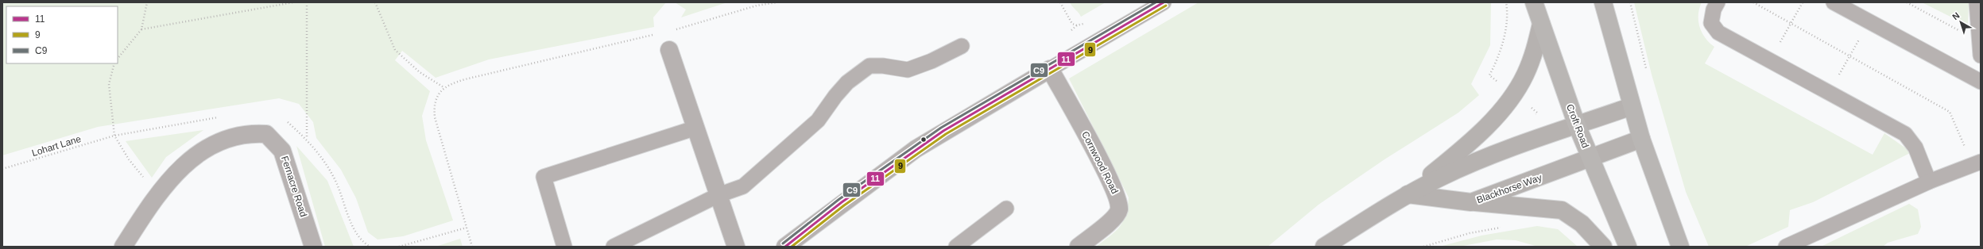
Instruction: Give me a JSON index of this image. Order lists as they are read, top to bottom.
{
  "streets": {
    "main road": ["Croft Road", "Blackhorse Way"],
    "street": ["Cornwood Road", "Fernacre Road"],
    "path": ["Lohart Lane"]
  },
  "crossings": [
    ["Croft Road", "Blackhorse Way"]
  ],
  "lines": ["transit line 11", "transit line C9", "transit line 9"],
  "legend": ["11", "9", "C9"],
  "north": "top left"
}
